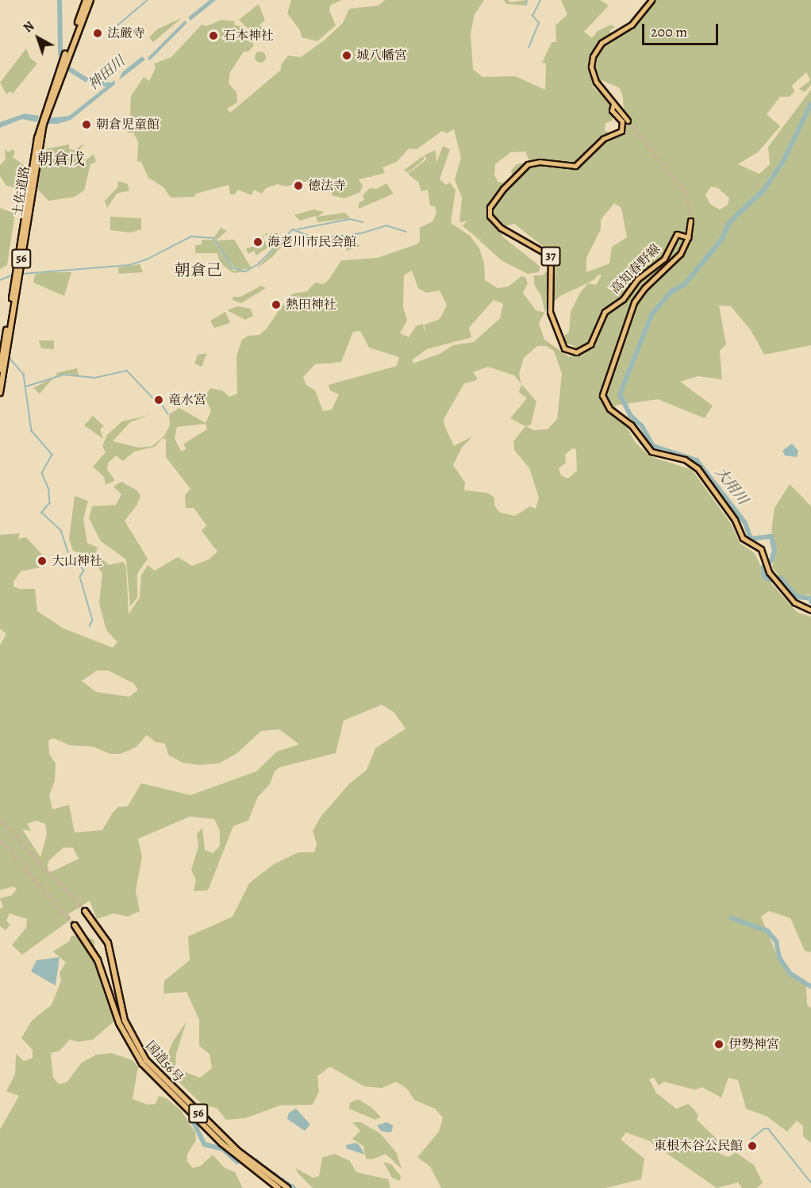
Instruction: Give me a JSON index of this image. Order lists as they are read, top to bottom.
{
  "streets": {
    "highway": ["土佐道路", "56", "国道56号"],
    "main road": ["37", "高知春野線"]
  },
  "districts": ["朝倉戊", "朝倉己"],
  "water": ["神田川", "大用川"],
  "places": [
    "法厳寺",
    "石本神社",
    "城八幡宮",
    "朝倉児童館",
    "徳法寺",
    "海老川市民会館",
    "熱田神社",
    "竜水宮",
    "大山神社",
    "伊勢神宮",
    "東根木谷公民館"
  ],
  "scale_bar": "200 m",
  "north": "top left"
}
